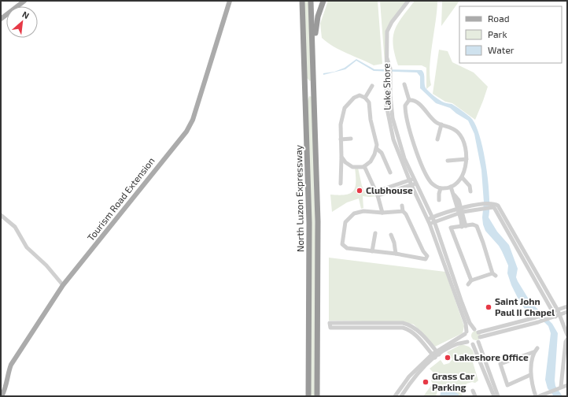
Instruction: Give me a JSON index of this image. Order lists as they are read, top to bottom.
{
  "streets": {
    "highway": ["North Luzon Expressway"],
    "main road": ["Tourism Road Extension"],
    "street": ["Lake Shore"]
  },
  "places": [
    "Clubhouse",
    "Saint John Paul II Chapel",
    "Lakeshore Office",
    "Grass Car Parking"
  ],
  "legend": ["Road", "Park", "Water"],
  "north": "top right"
}
